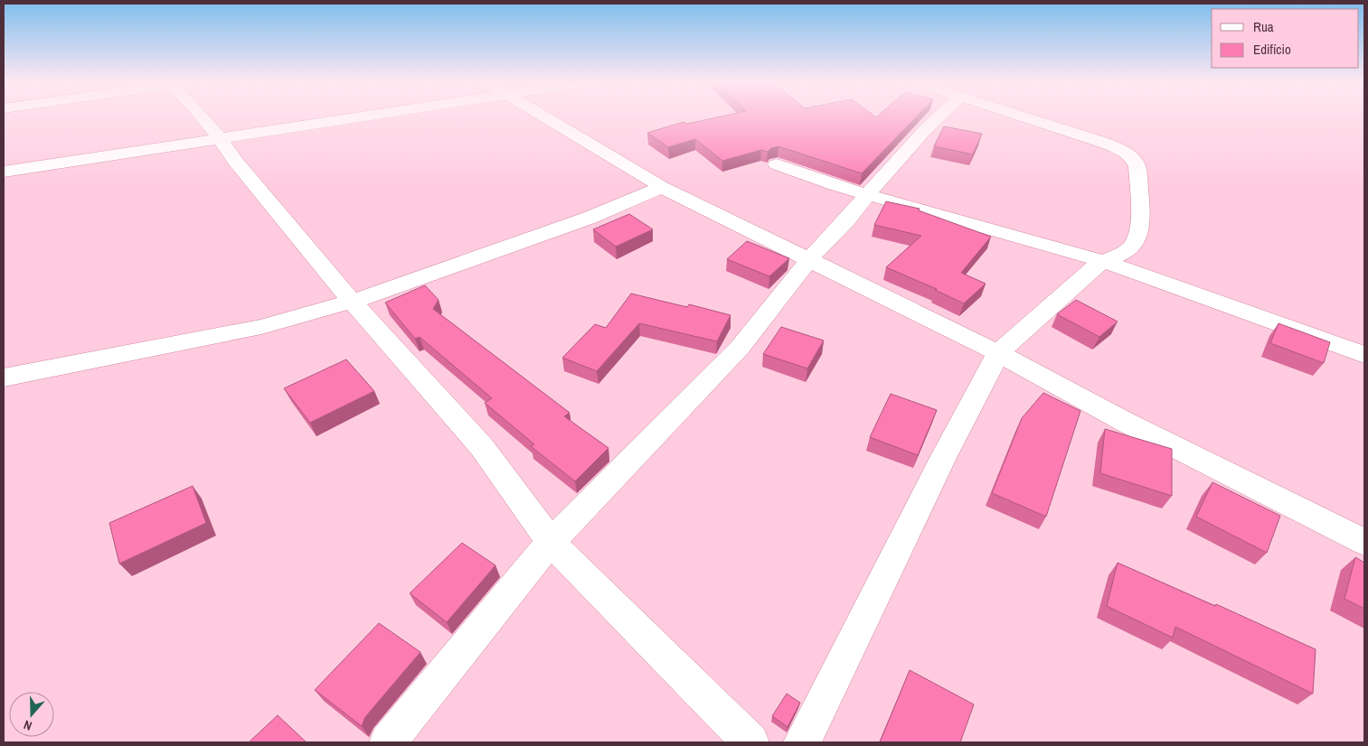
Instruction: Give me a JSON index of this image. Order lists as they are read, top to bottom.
{
  "legend": ["Rua", "Edifício"],
  "north": "bottom"
}
